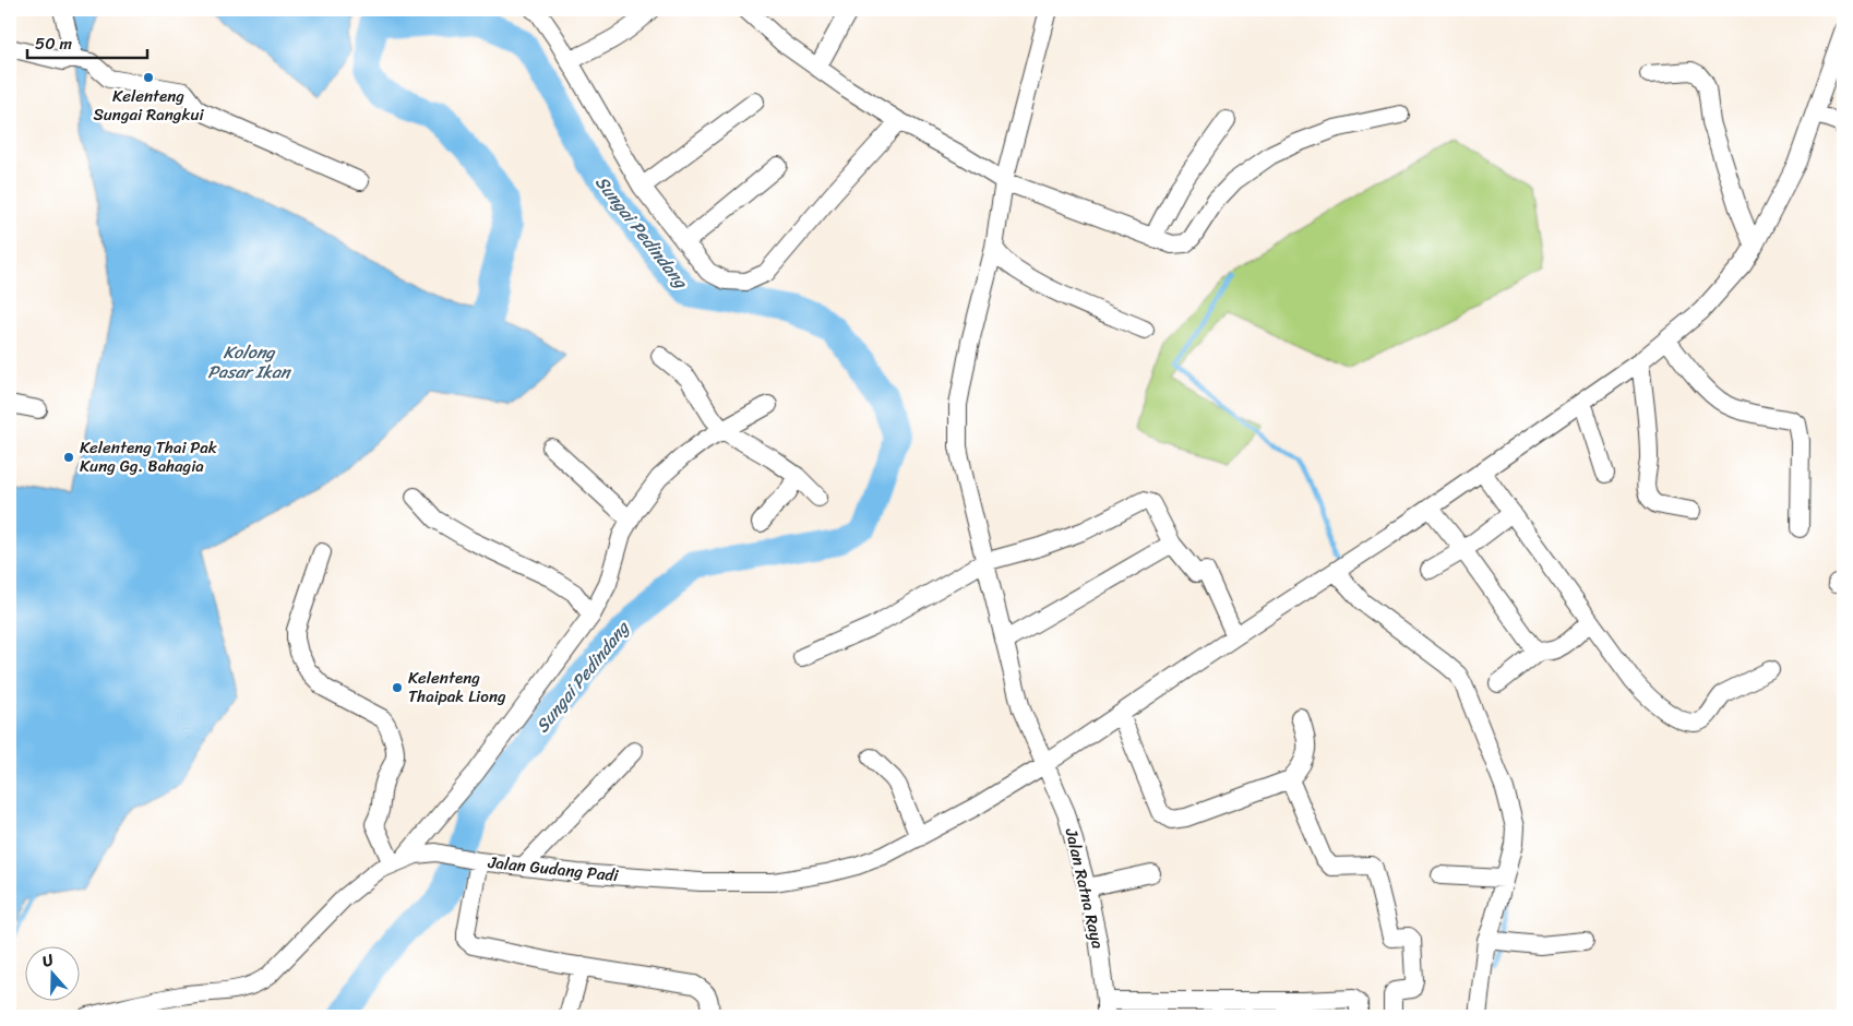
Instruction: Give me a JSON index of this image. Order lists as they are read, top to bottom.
{
  "streets": {
    "street": ["Jalan Gudang Padi", "Jalan Ratna Raya"]
  },
  "crossings": [
    ["Jalan Gudang Padi", "Jalan Ratna Raya"]
  ],
  "water": ["Sungai Pedindang", "Kolong Pasar Ikan"],
  "places": ["Kelenteng Sungai Rangkui", "Kelenteng Thai Pak Kung Gg. Bahagia", "Kelenteng Thaipak Liong"],
  "scale_bar": "50 m",
  "north": "top"
}
